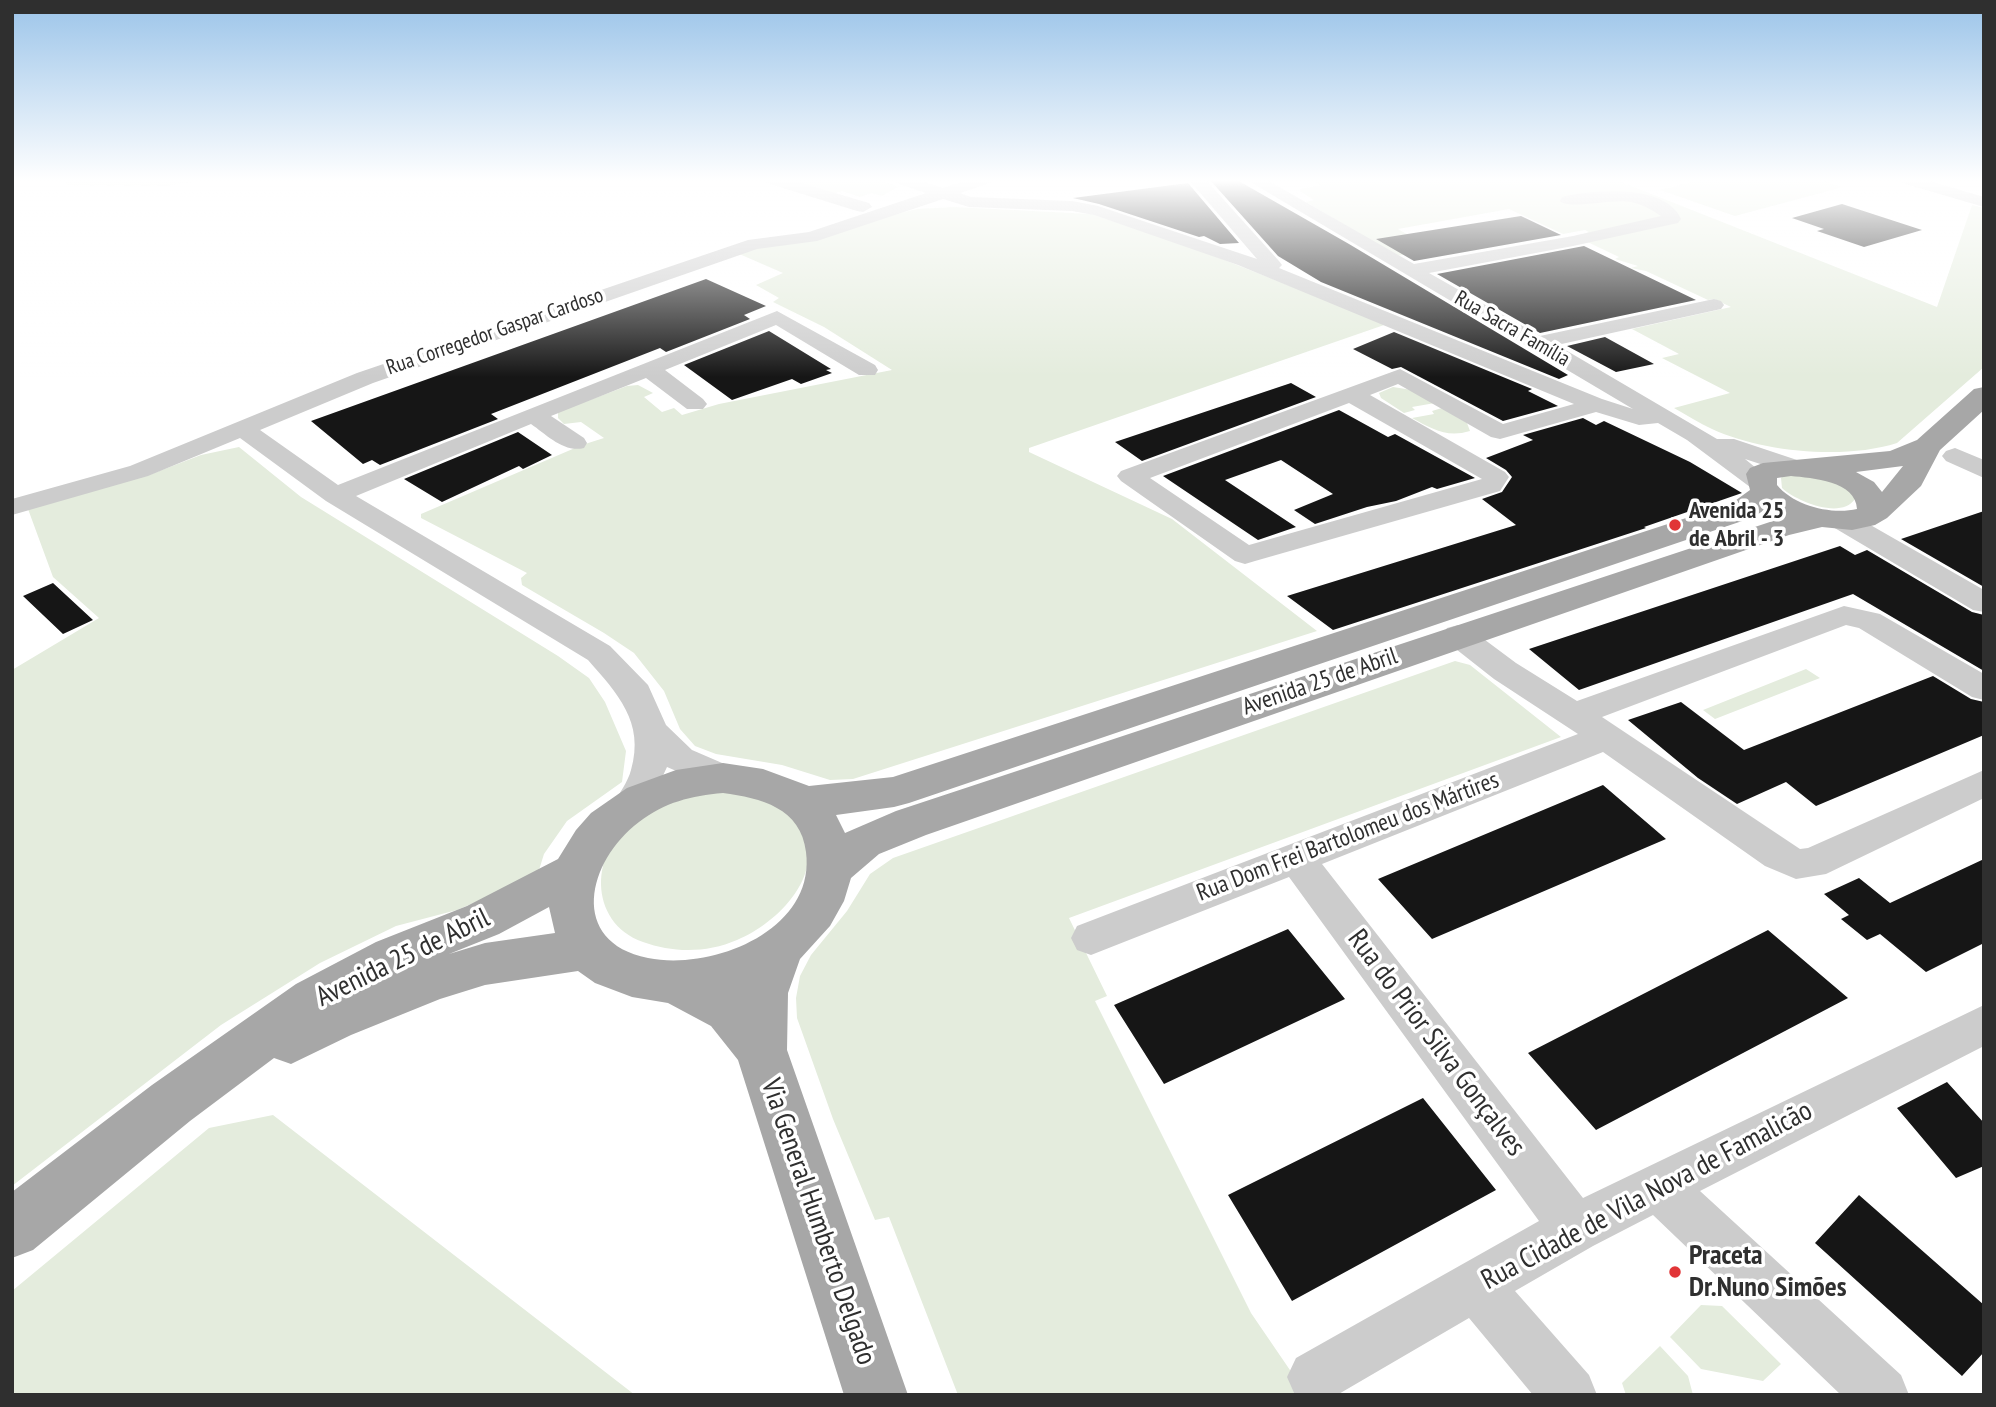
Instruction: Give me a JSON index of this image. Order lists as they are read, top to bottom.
{
  "streets": {
    "main road": ["Avenida 25 de Abril", "Via General Humberto Delgado"],
    "street": [
      "Rua Sacra Família",
      "Rua Corregedor Gaspar Cardoso",
      "Rua Dom Frei Bartolomeu dos Mártires",
      "Rua do Prior Silva Gonçalves",
      "Rua Cidade de Vila Nova de Famalicão"
    ]
  },
  "crossings": [
    ["Rua Sacra Família", "Avenida 25 de Abril"],
    ["Avenida 25 de Abril", "Via General Humberto Delgado"],
    ["Rua Dom Frei Bartolomeu dos Mártires", "Rua do Prior Silva Gonçalves"],
    ["Rua do Prior Silva Gonçalves", "Rua Cidade de Vila Nova de Famalicão"]
  ],
  "places": ["Avenida 25 de Abril - 3", "Praceta Dr.Nuno Simões"]
}
